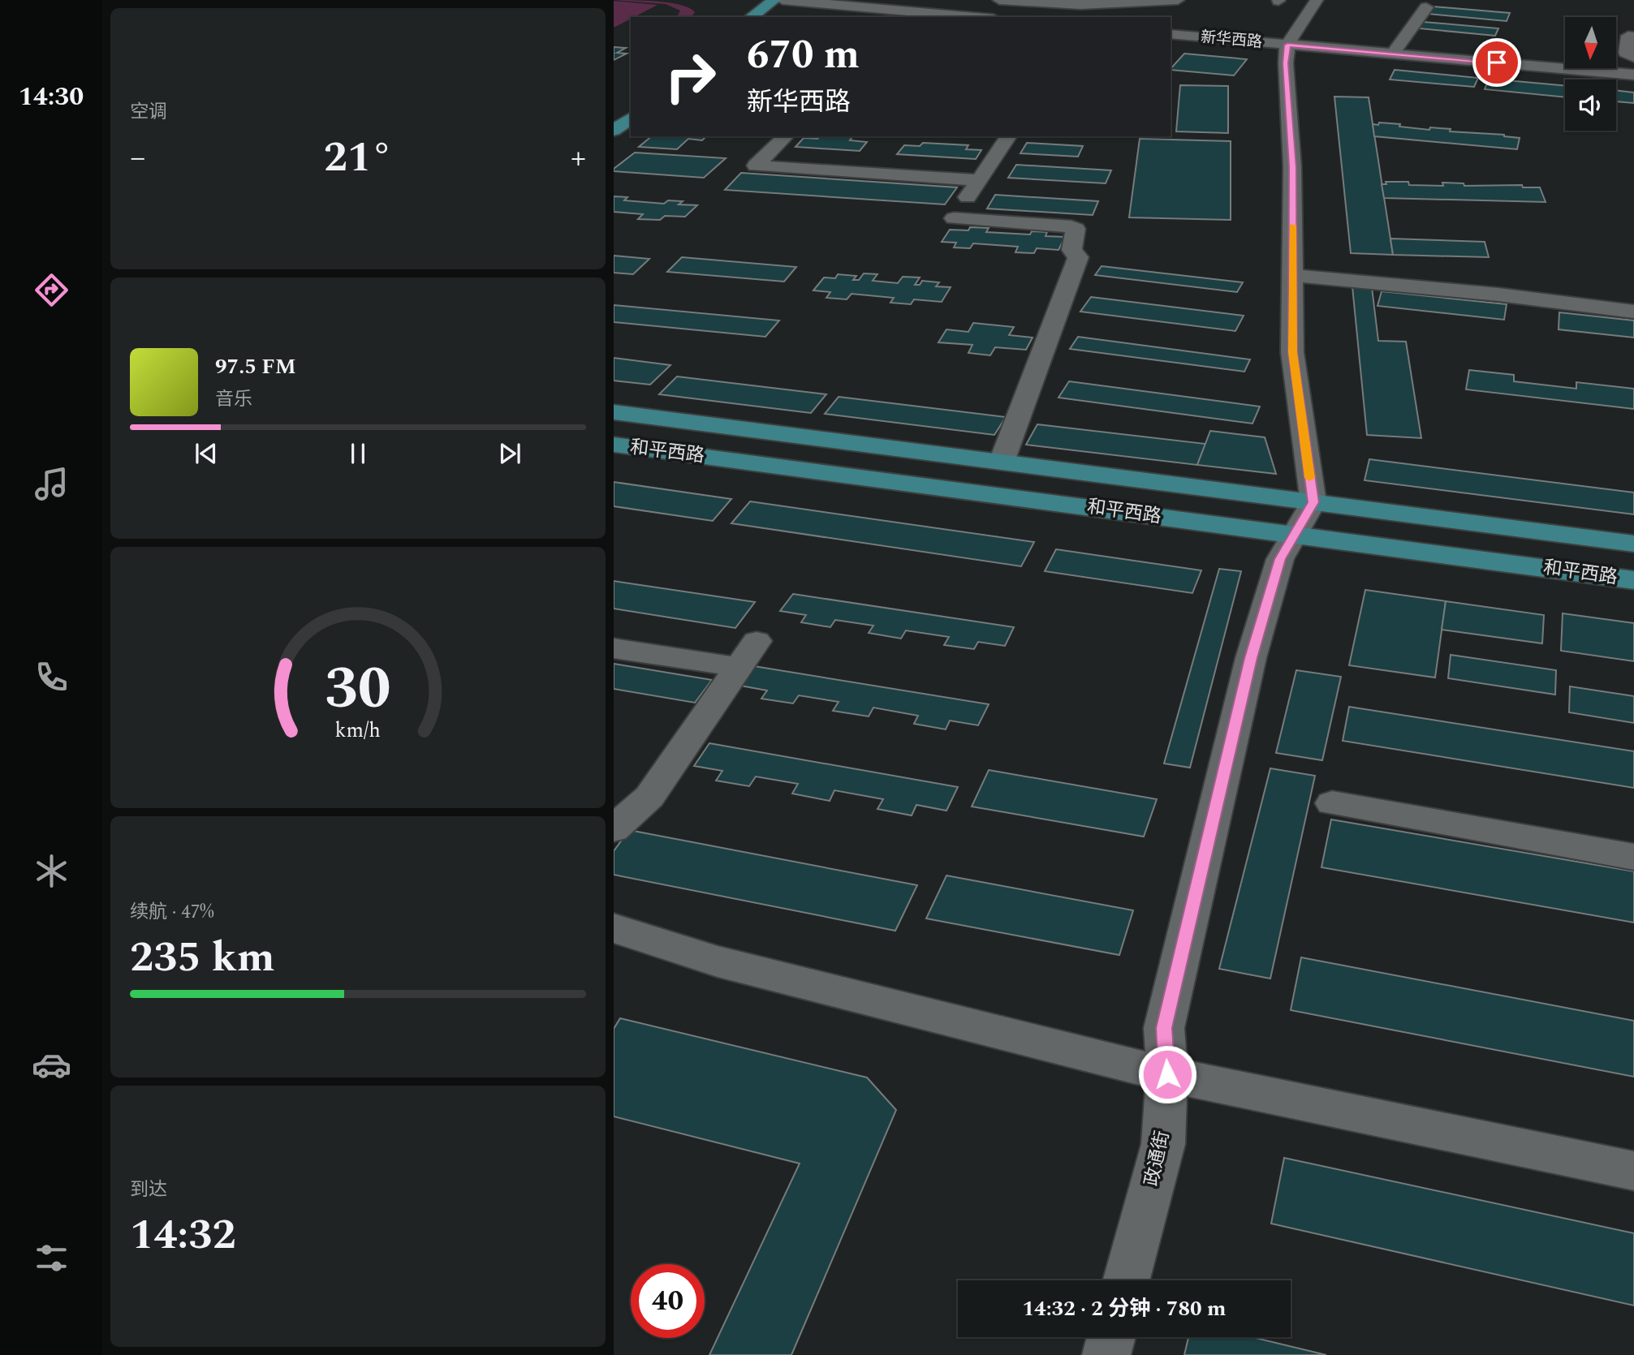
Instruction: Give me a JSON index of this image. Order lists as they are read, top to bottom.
{
  "streets": {
    "main road": ["和平西路"],
    "street": ["新华西路", "政通街"]
  },
  "crossings": [
    ["和平西路", "政通街"]
  ],
  "north": "bottom",
  "page": {
    "tabs": "14:30",
    "tile": [
      "空调",
      ["续航 · 47%", "235 km"],
      ["到达", "14:32"]
    ],
    "turn": ["670 m", "新华西路"],
    "heat": ["−", "21°", "+"],
    "song": ["97.5 FM", "音乐"],
    "limit": "40",
    "trip": "14:32 · 2 分钟 · 780 m",
    "gauge": ["30", "km/h"]
  }
}
